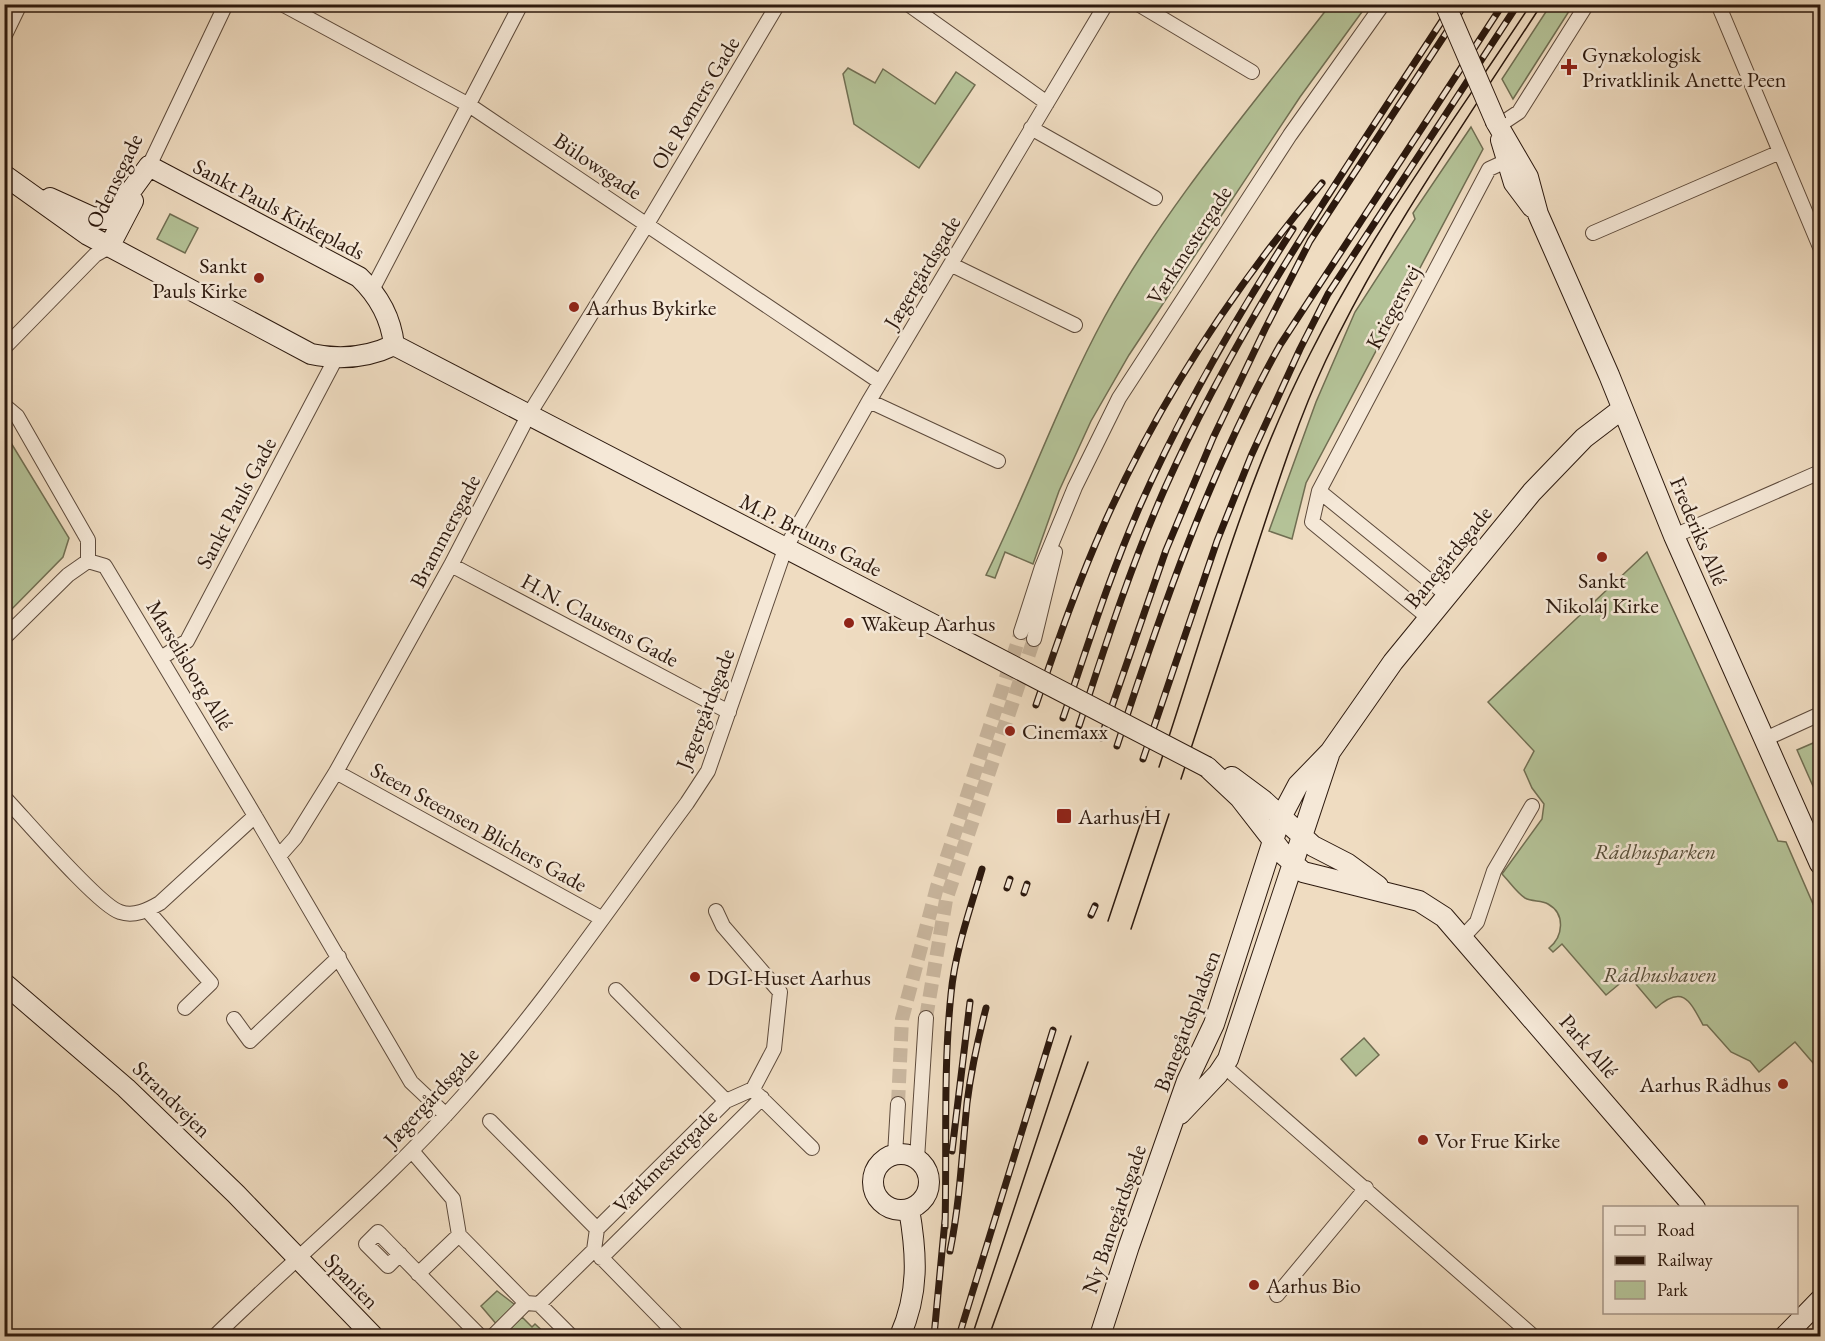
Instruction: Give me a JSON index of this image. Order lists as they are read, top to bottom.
{
  "streets": {
    "street": [
      "Ole Rømers Gade",
      "Bülowsgade",
      "Odensegade",
      "Sankt Pauls Kirkeplads",
      "Værkmestergade",
      "Jægergårdsgade",
      "Kriegersvej",
      "Sankt Pauls Gade",
      "Brammersgade",
      "Frederiks Allé",
      "M.P. Bruuns Gade",
      "Banegårdsgade",
      "H.N. Clausens Gade",
      "Marselisborg Allé",
      "Steen Steensen Blichers Gade",
      "Banegårdspladsen",
      "Park Allé",
      "Strandvejen",
      "Ny Banegårdsgade",
      "Spanien"
    ]
  },
  "crossings": [
    ["Ole Rømers Gade", "Bülowsgade"],
    ["Ole Rømers Gade", "Brammersgade"],
    ["Bülowsgade", "Jægergårdsgade"],
    ["Bülowsgade", "Brammersgade"],
    ["Odensegade", "Sankt Pauls Kirkeplads"],
    ["Sankt Pauls Kirkeplads", "M.P. Bruuns Gade"],
    ["Jægergårdsgade", "M.P. Bruuns Gade"],
    ["Jægergårdsgade", "H.N. Clausens Gade"],
    ["Jægergårdsgade", "Marselisborg Allé"],
    ["Jægergårdsgade", "Steen Steensen Blichers Gade"],
    ["Jægergårdsgade", "Strandvejen"],
    ["Jægergårdsgade", "Spanien"],
    ["Kriegersvej", "Frederiks Allé"],
    ["Kriegersvej", "Banegårdsgade"],
    ["Sankt Pauls Gade", "Marselisborg Allé"],
    ["Brammersgade", "M.P. Bruuns Gade"],
    ["Brammersgade", "H.N. Clausens Gade"],
    ["Brammersgade", "Marselisborg Allé"],
    ["Brammersgade", "Steen Steensen Blichers Gade"],
    ["Frederiks Allé", "Banegårdsgade"],
    ["Banegårdsgade", "Banegårdspladsen"],
    ["Banegårdspladsen", "Ny Banegårdsgade"],
    ["Strandvejen", "Spanien"]
  ],
  "parks": ["Rådhusparken", "Rådhushaven"],
  "places": {
    "health": ["Gynækologisk Privatklinik Anette Peen"],
    "other": [
      "Sankt Pauls Kirke",
      "Aarhus Bykirke",
      "Sankt Nikolaj Kirke",
      "Wakeup Aarhus",
      "Cinemaxx",
      "DGI-Huset Aarhus",
      "Aarhus Rådhus",
      "Vor Frue Kirke",
      "Aarhus Bio"
    ],
    "transit": ["Aarhus H"]
  },
  "legend": ["Road", "Railway", "Park"]
}
